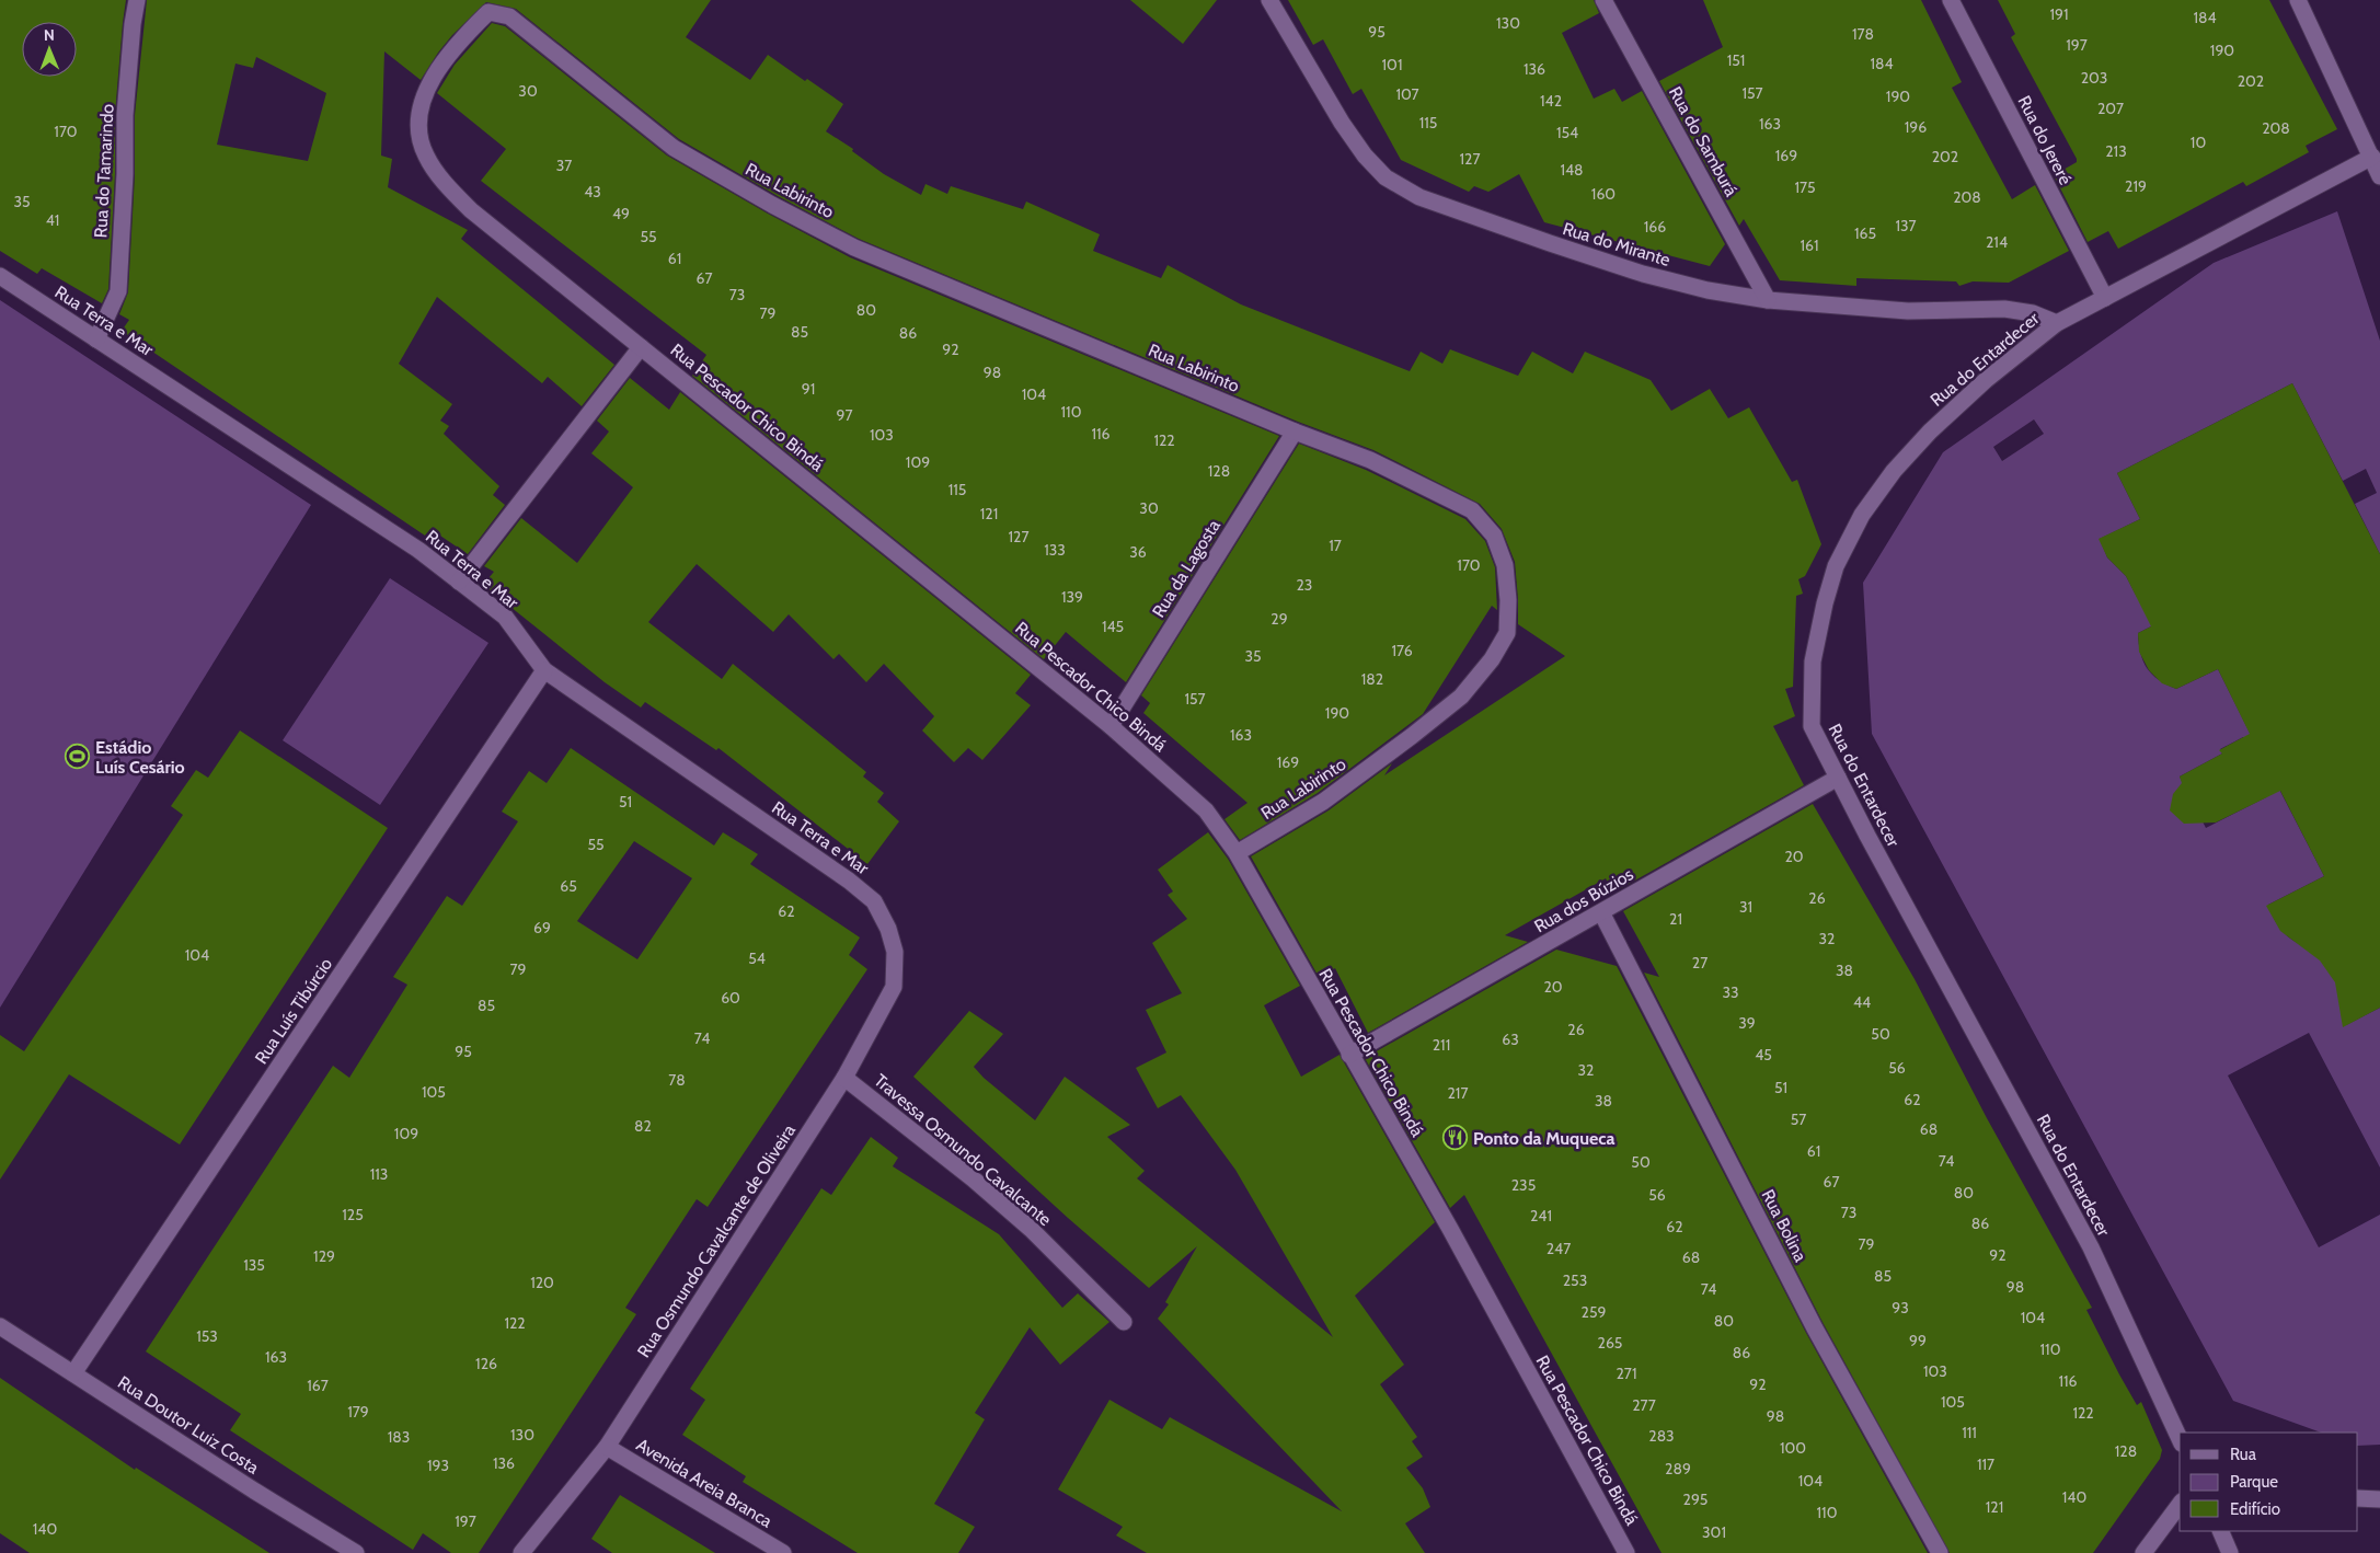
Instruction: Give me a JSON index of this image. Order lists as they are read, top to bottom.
{
  "streets": {
    "street": [
      "Rua do Jereré",
      "Rua do Samburá",
      "Rua do Tamarindo",
      "Rua Labirinto",
      "Rua do Mirante",
      "Rua Terra e Mar",
      "Rua do Entardecer",
      "Rua Pescador Chico Bindá",
      "Rua da Lagosta",
      "Rua dos Búzios",
      "Rua Luís Tibúrcio",
      "Travessa Osmundo Cavalcante",
      "Rua Bolina",
      "Rua Osmundo Cavalcante de Oliveira",
      "Rua Doutor Luiz Costa",
      "Avenida Areia Branca"
    ]
  },
  "crossings": [
    ["Rua do Jereré", "Rua do Entardecer"],
    ["Rua do Samburá", "Rua do Mirante"],
    ["Rua do Tamarindo", "Rua Terra e Mar"],
    ["Rua Labirinto", "Rua Pescador Chico Bindá"],
    ["Rua Labirinto", "Rua da Lagosta"],
    ["Rua do Mirante", "Rua do Entardecer"],
    ["Rua Terra e Mar", "Rua Luís Tibúrcio"],
    ["Rua Terra e Mar", "Rua Osmundo Cavalcante de Oliveira"],
    ["Rua do Entardecer", "Rua dos Búzios"],
    ["Rua Pescador Chico Bindá", "Rua da Lagosta"],
    ["Rua Pescador Chico Bindá", "Rua dos Búzios"],
    ["Rua dos Búzios", "Rua Bolina"],
    ["Rua Luís Tibúrcio", "Rua Doutor Luiz Costa"],
    ["Travessa Osmundo Cavalcante", "Rua Osmundo Cavalcante de Oliveira"],
    ["Rua Osmundo Cavalcante de Oliveira", "Avenida Areia Branca"]
  ],
  "places": {
    "sports": ["Estádio Luís Cesário"],
    "restaurant": ["Ponto da Muqueca"]
  },
  "house_numbers": [
    "191",
    "184",
    "130",
    "95",
    "178",
    "197",
    "190",
    "151",
    "184",
    "101",
    "136",
    "203",
    "202",
    "30",
    "157",
    "107",
    "190",
    "142",
    "207",
    "115",
    "163",
    "196",
    "208",
    "170",
    "154",
    "10",
    "213",
    "169",
    "202",
    "127",
    "37",
    "148",
    "219",
    "175",
    "43",
    "160",
    "208",
    "35",
    "49",
    "41",
    "137",
    "166",
    "165",
    "55",
    "214",
    "161",
    "61",
    "67",
    "73",
    "80",
    "79",
    "85",
    "86",
    "92",
    "98",
    "91",
    "104",
    "110",
    "97",
    "116",
    "103",
    "122",
    "109",
    "128",
    "115",
    "30",
    "121",
    "127",
    "17",
    "133",
    "36",
    "170",
    "23",
    "139",
    "29",
    "145",
    "176",
    "35",
    "182",
    "157",
    "190",
    "163",
    "169",
    "51",
    "55",
    "20",
    "65",
    "26",
    "31",
    "62",
    "21",
    "69",
    "32",
    "104",
    "54",
    "27",
    "79",
    "38",
    "20",
    "33",
    "60",
    "44",
    "85",
    "39",
    "26",
    "50",
    "74",
    "63",
    "211",
    "95",
    "45",
    "56",
    "32",
    "78",
    "51",
    "105",
    "217",
    "62",
    "38",
    "57",
    "82",
    "68",
    "109",
    "61",
    "74",
    "50",
    "113",
    "67",
    "235",
    "80",
    "56",
    "73",
    "125",
    "241",
    "86",
    "62",
    "79",
    "247",
    "92",
    "129",
    "68",
    "135",
    "85",
    "253",
    "120",
    "98",
    "74",
    "93",
    "259",
    "104",
    "80",
    "122",
    "153",
    "99",
    "265",
    "110",
    "86",
    "163",
    "126",
    "103",
    "271",
    "116",
    "92",
    "167",
    "105",
    "277",
    "179",
    "122",
    "98",
    "111",
    "130",
    "283",
    "183",
    "100",
    "128",
    "136",
    "117",
    "193",
    "289",
    "104",
    "140",
    "295",
    "121",
    "110",
    "197",
    "140",
    "301"
  ],
  "legend": ["Rua", "Parque", "Edifício"],
  "north": "top"
}
